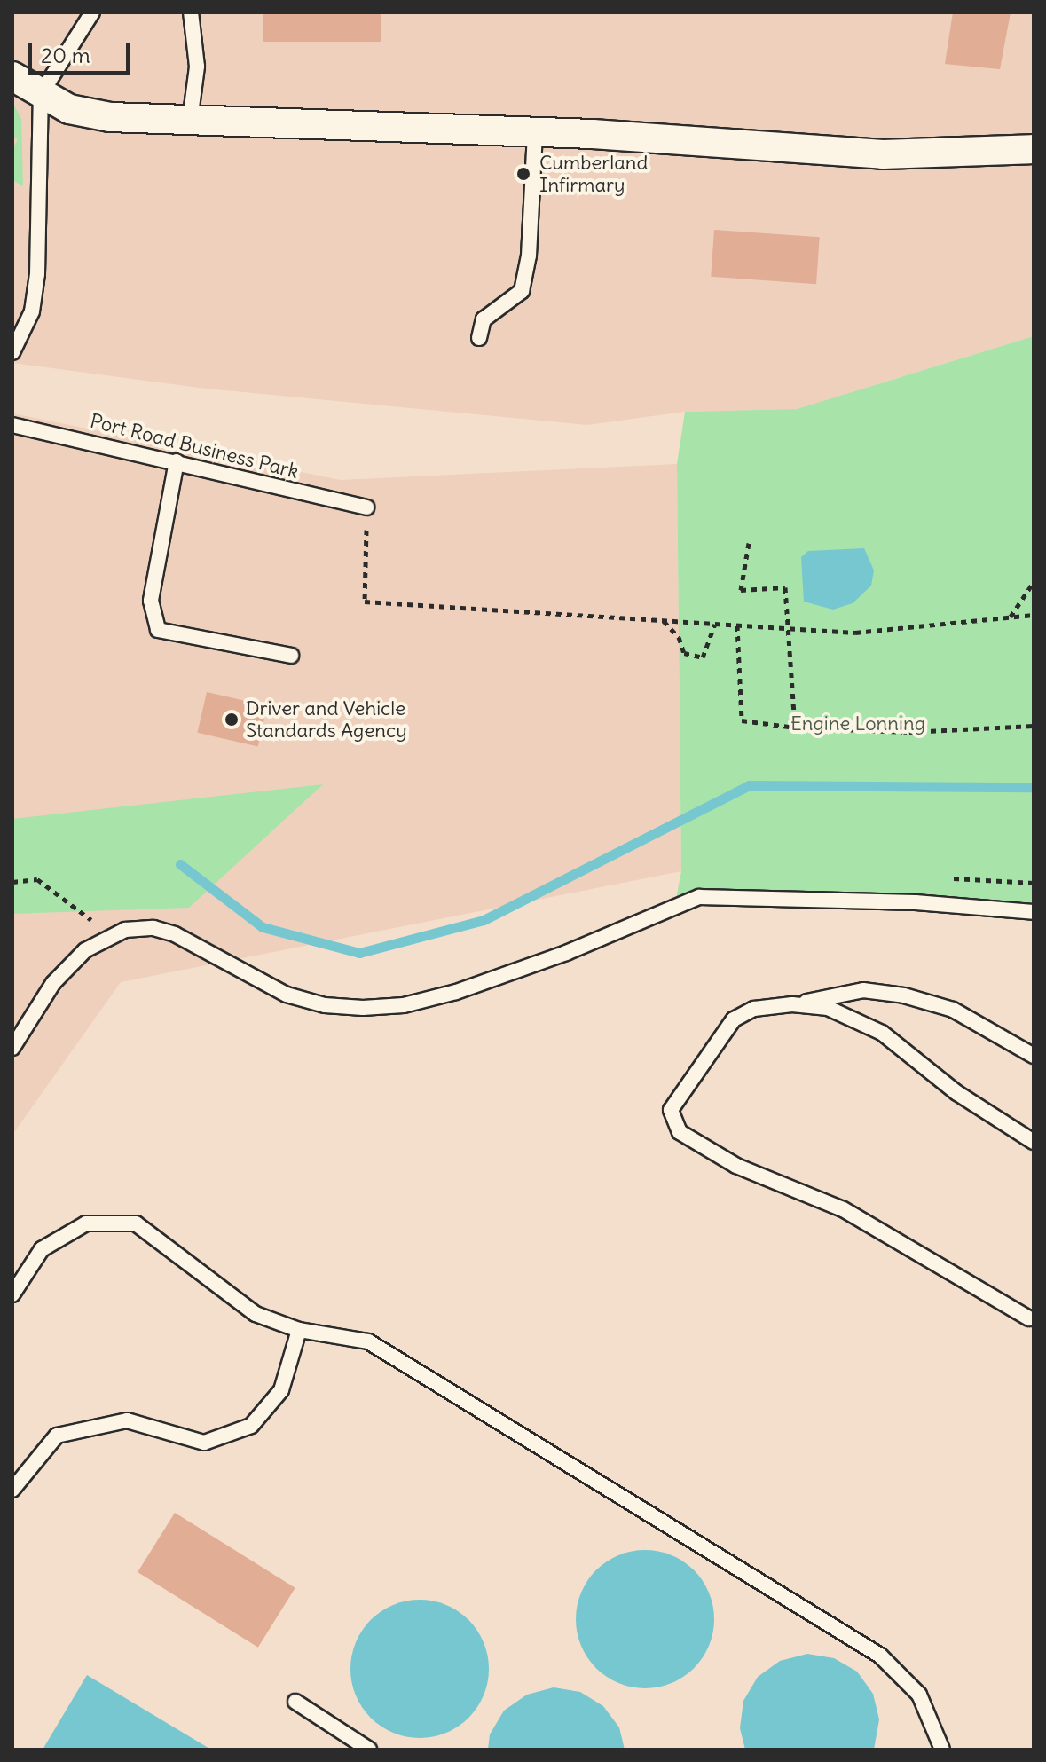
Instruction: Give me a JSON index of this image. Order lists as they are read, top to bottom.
{
  "streets": {
    "lane": ["Port Road Business Park"]
  },
  "parks": ["Engine Lonning"],
  "places": ["Cumberland Infirmary", "Driver and Vehicle Standards Agency"],
  "scale_bar": "20 m"
}
